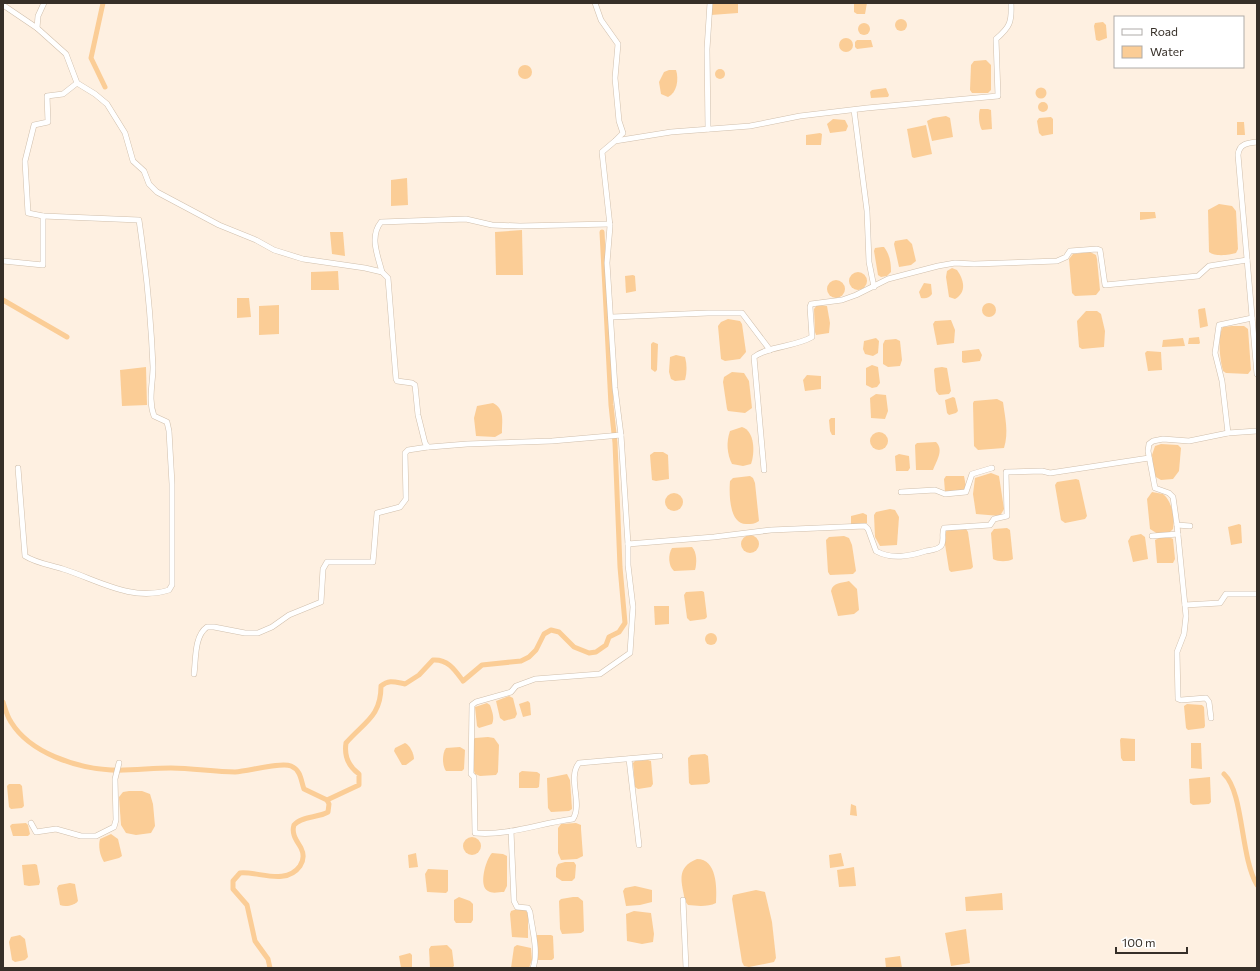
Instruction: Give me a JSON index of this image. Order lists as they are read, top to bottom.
{
  "legend": ["Road", "Water"],
  "scale_bar": "100 m"
}
